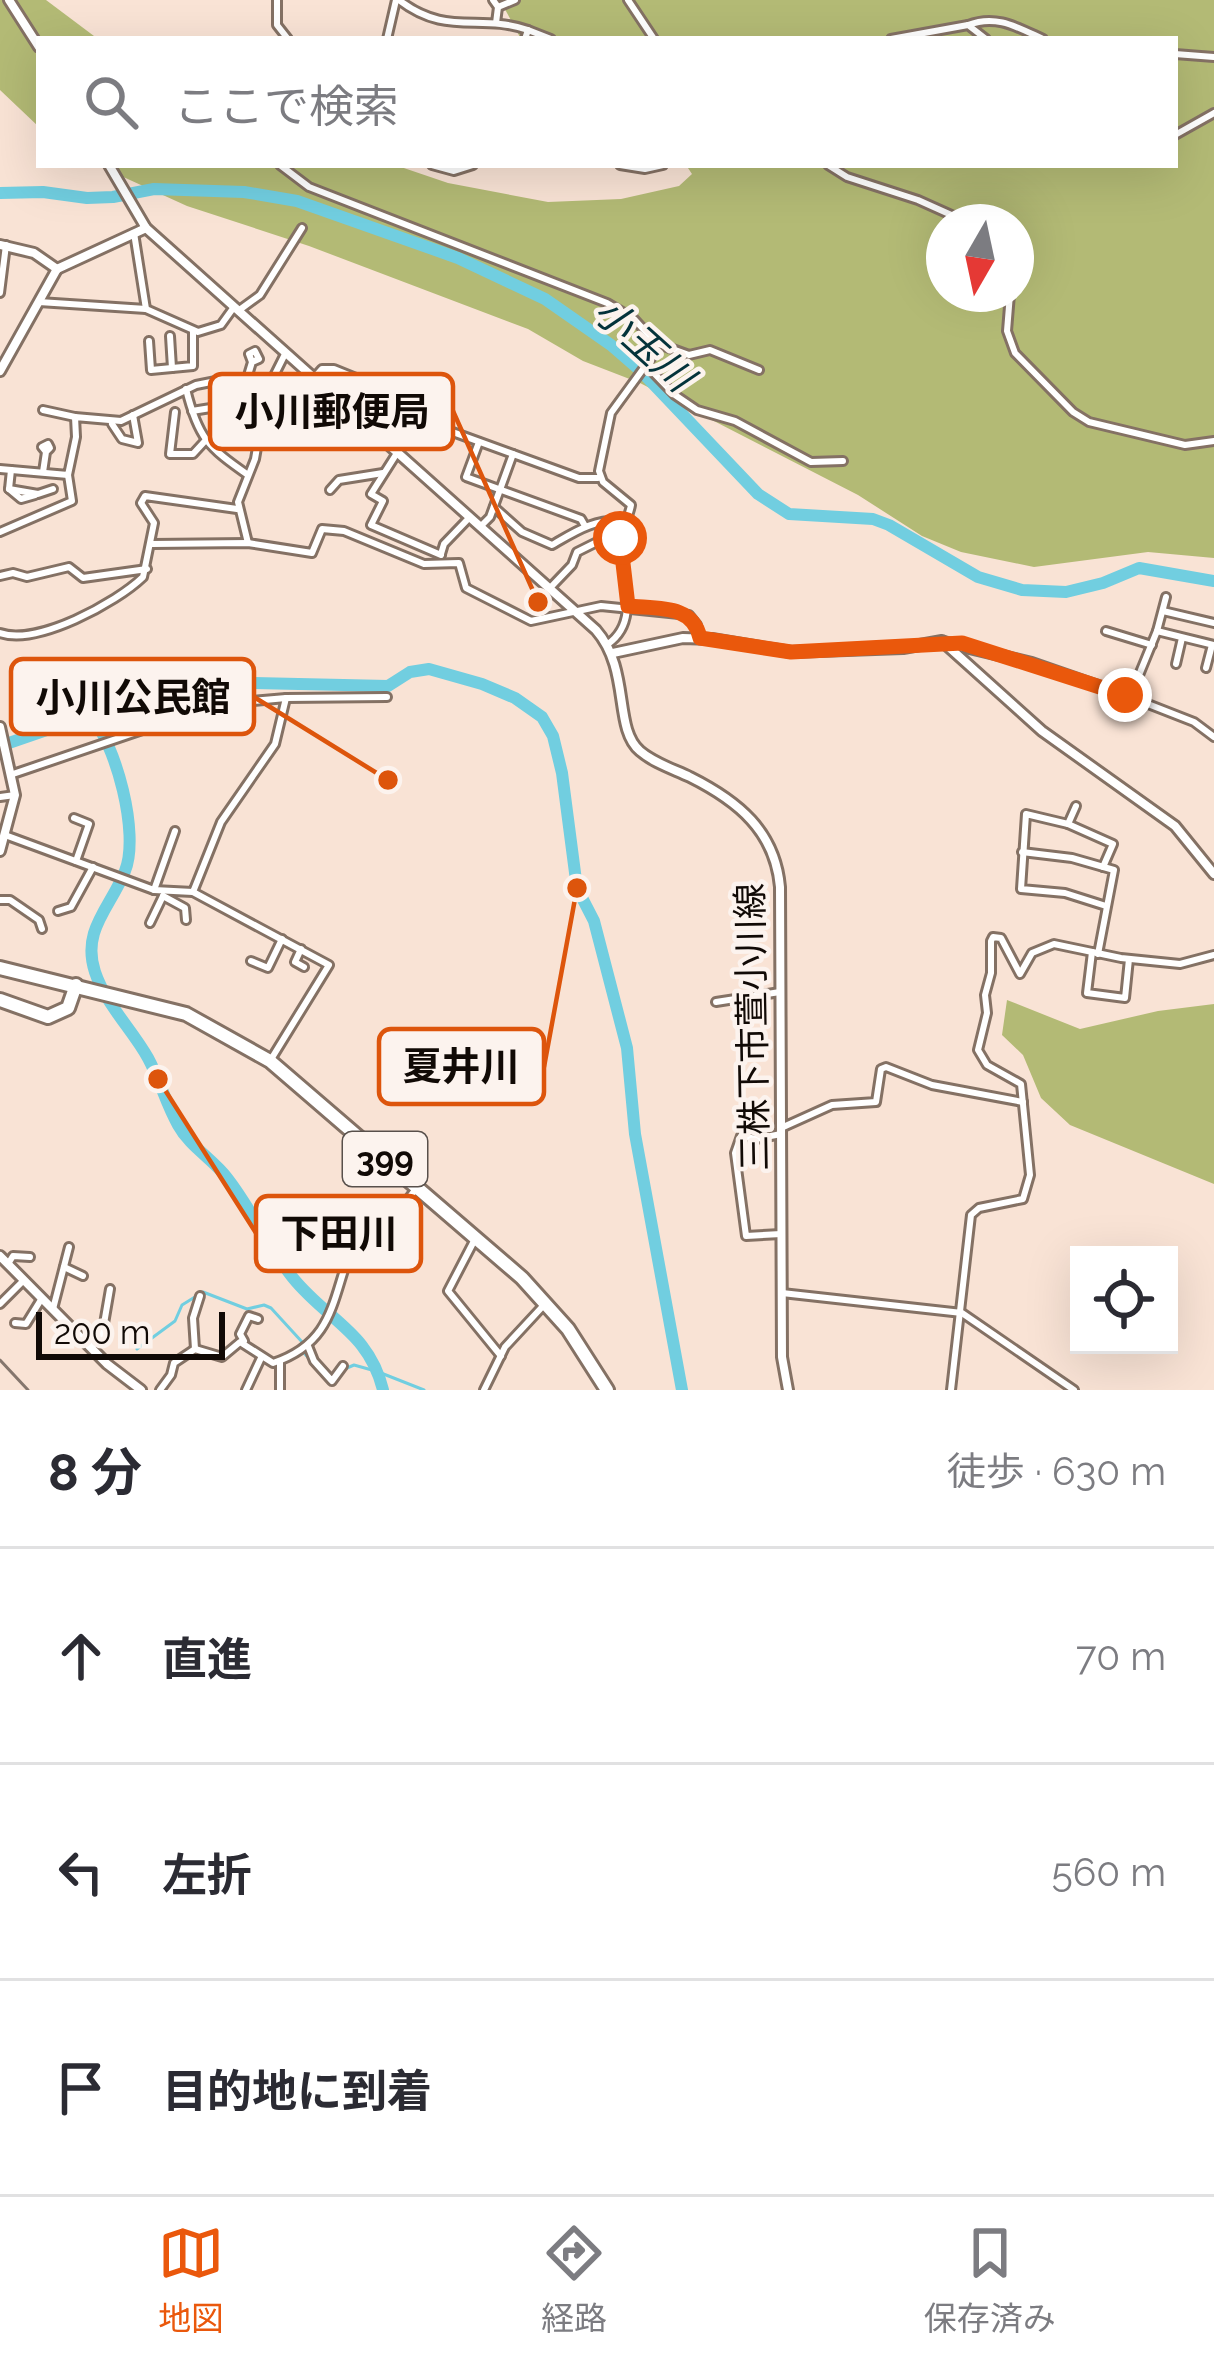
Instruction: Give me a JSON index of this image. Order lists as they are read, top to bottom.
{
  "streets": {
    "highway": ["399"],
    "main road": ["三株下市萱小川線"]
  },
  "water": ["小玉川"],
  "places": [
    "小川郵便局",
    "小川公民館",
    "夏井川",
    "下田川"
  ],
  "scale_bar": "200 m",
  "north": "bottom",
  "page": {
    "search": "ここで検索",
    "scale": "200 m",
    "heading": ["8 分", "徒歩 · 630 m"],
    "list": [
      ["直進", "70 m"],
      ["左折", "560 m"],
      "目的地に到着"
    ],
    "nav": ["地図", "経路", "保存済み"]
  }
}
